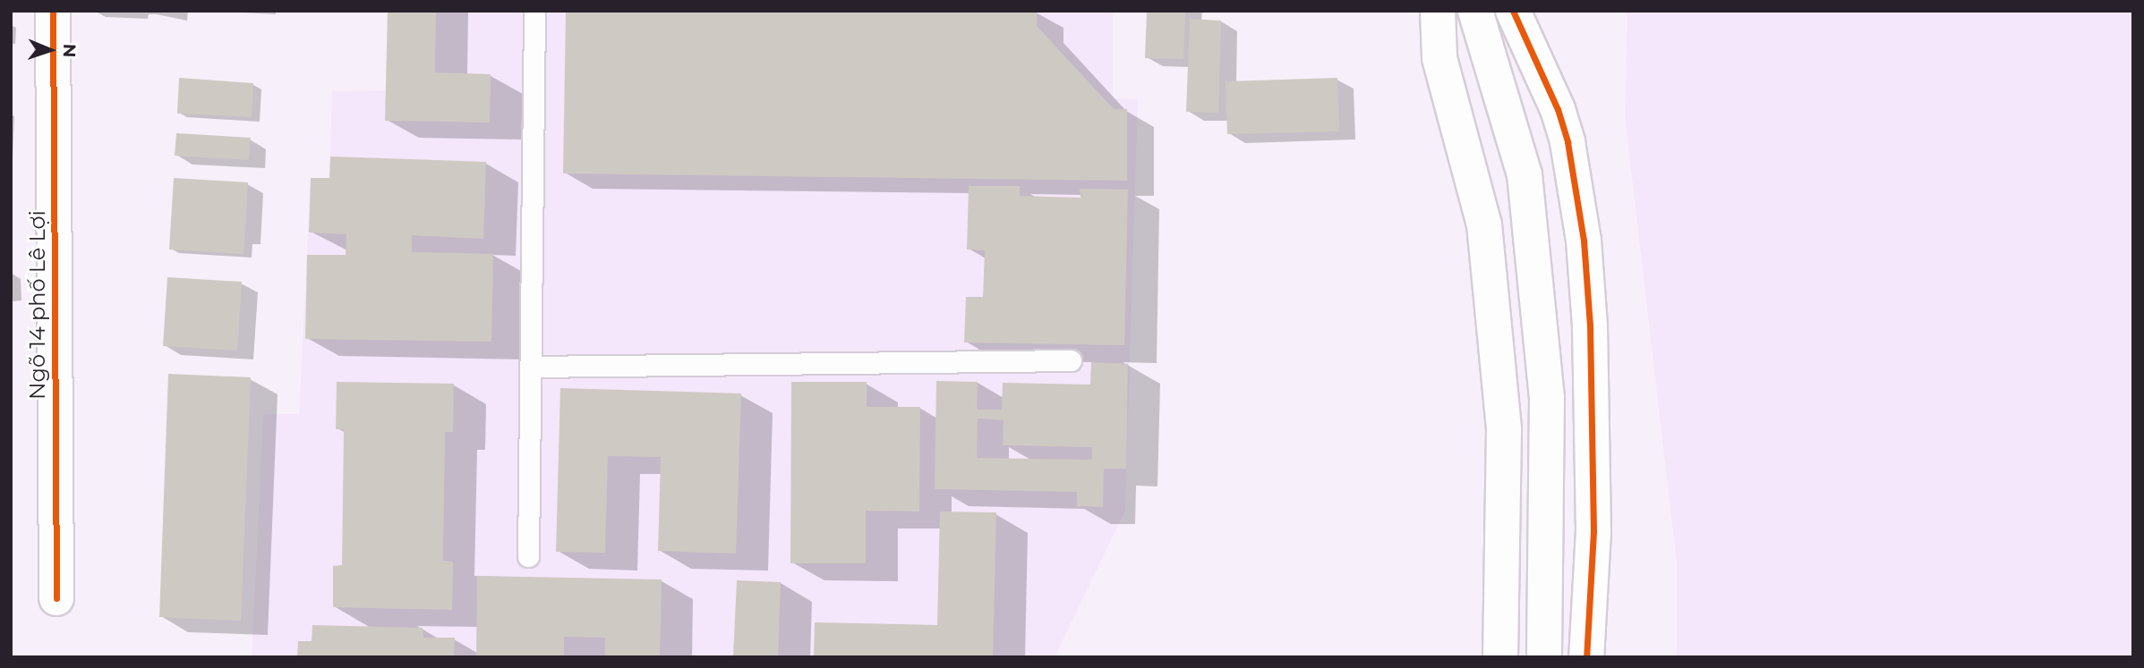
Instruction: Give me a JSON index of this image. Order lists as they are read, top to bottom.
{
  "streets": {
    "main road": ["Ngõ 14 phố Lê Lợi"]
  },
  "north": "right"
}
